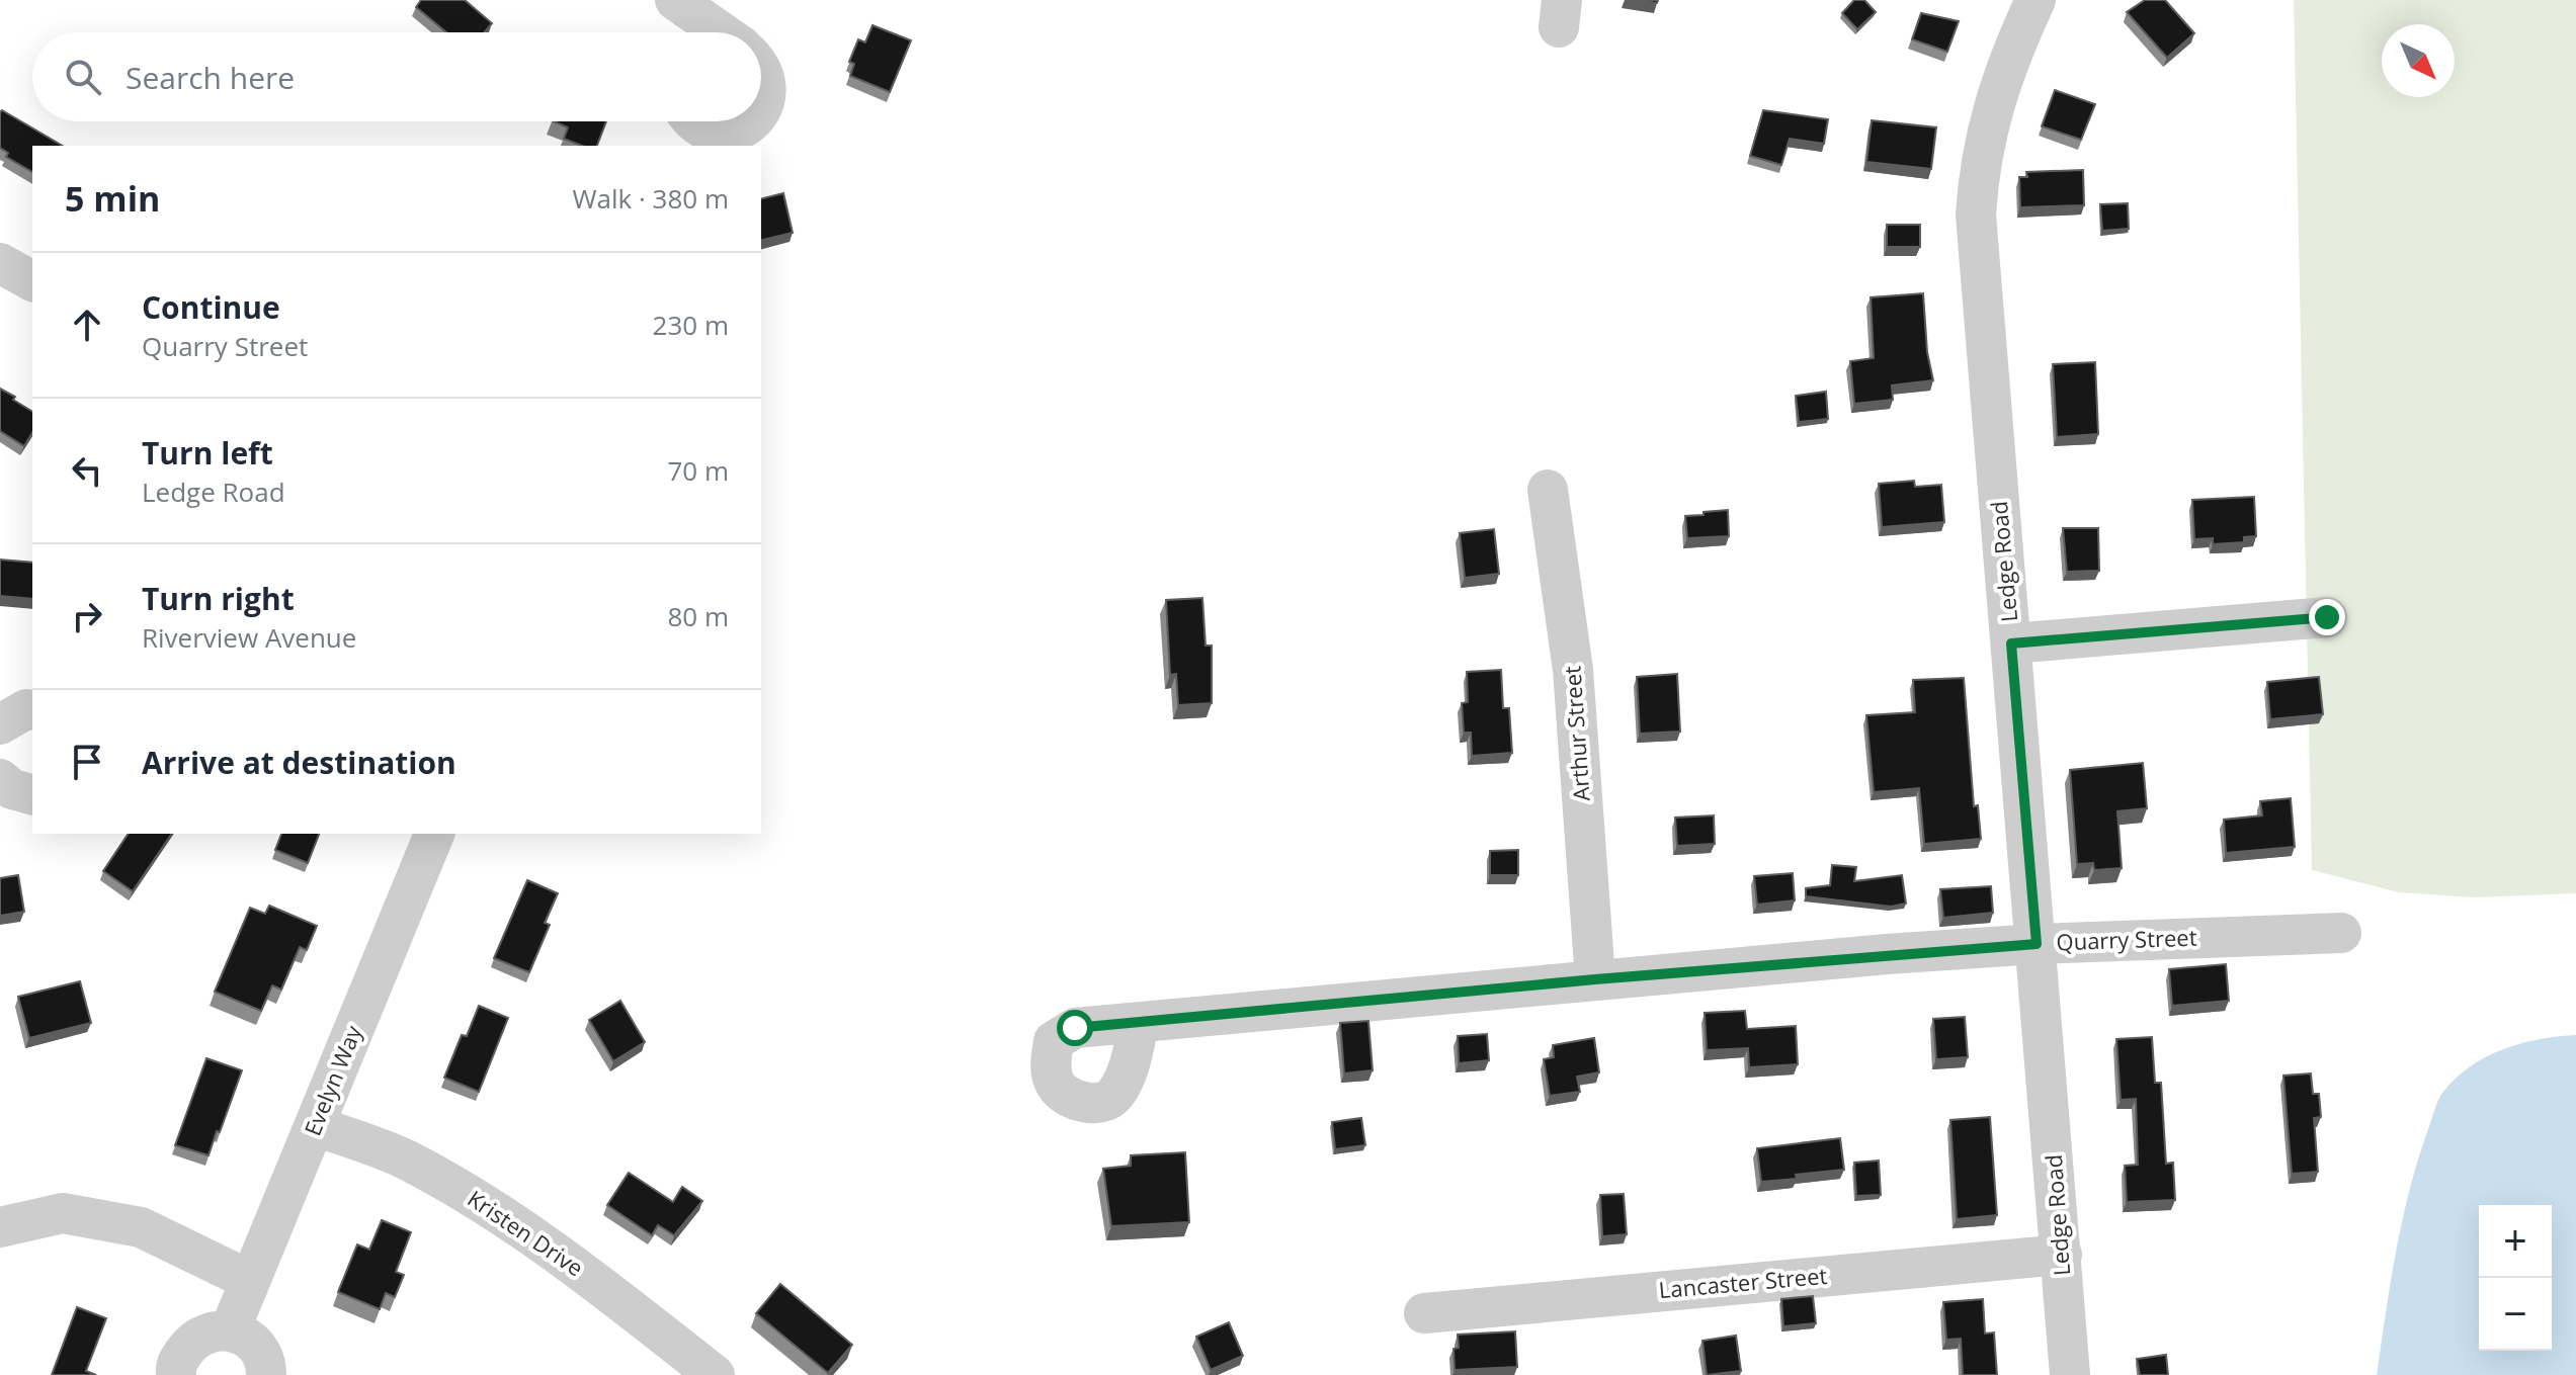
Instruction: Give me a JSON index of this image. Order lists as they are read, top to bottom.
{
  "streets": {
    "street": [
      "Ledge Road",
      "Arthur Street",
      "Quarry Street",
      "Evelyn Way",
      "Kristen Drive",
      "Lancaster Street"
    ]
  },
  "crossings": [
    ["Ledge Road", "Quarry Street"],
    ["Ledge Road", "Lancaster Street"],
    ["Arthur Street", "Quarry Street"],
    ["Evelyn Way", "Kristen Drive"]
  ],
  "north": "bottom right",
  "page": {
    "search": "Search here",
    "heading": ["5 min", "Walk · 380 m"],
    "list": [
      ["Continue", "Quarry Street", "230 m"],
      ["Turn left", "Ledge Road", "70 m"],
      ["Turn right", "Riverview Avenue", "80 m"],
      "Arrive at destination"
    ],
    "map_buttons": ["+", "−"]
  }
}
